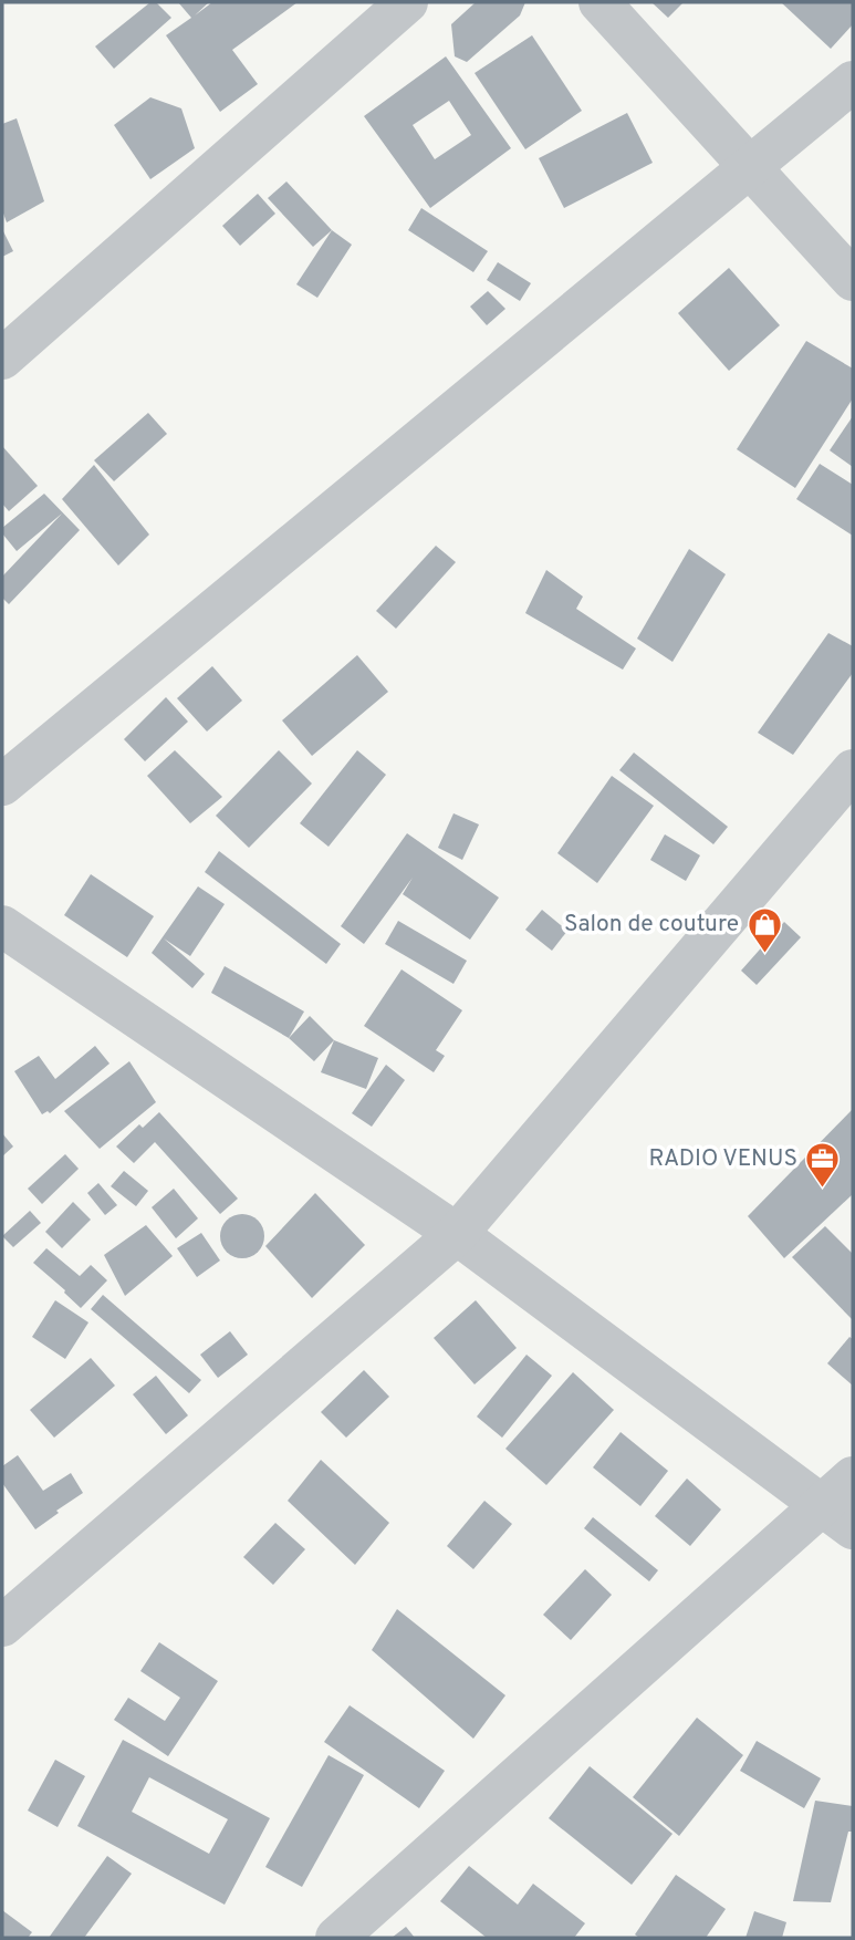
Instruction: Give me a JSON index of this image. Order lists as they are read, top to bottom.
{
  "places": {
    "shop": ["Salon de couture"],
    "office": ["RADIO VENUS"]
  }
}
